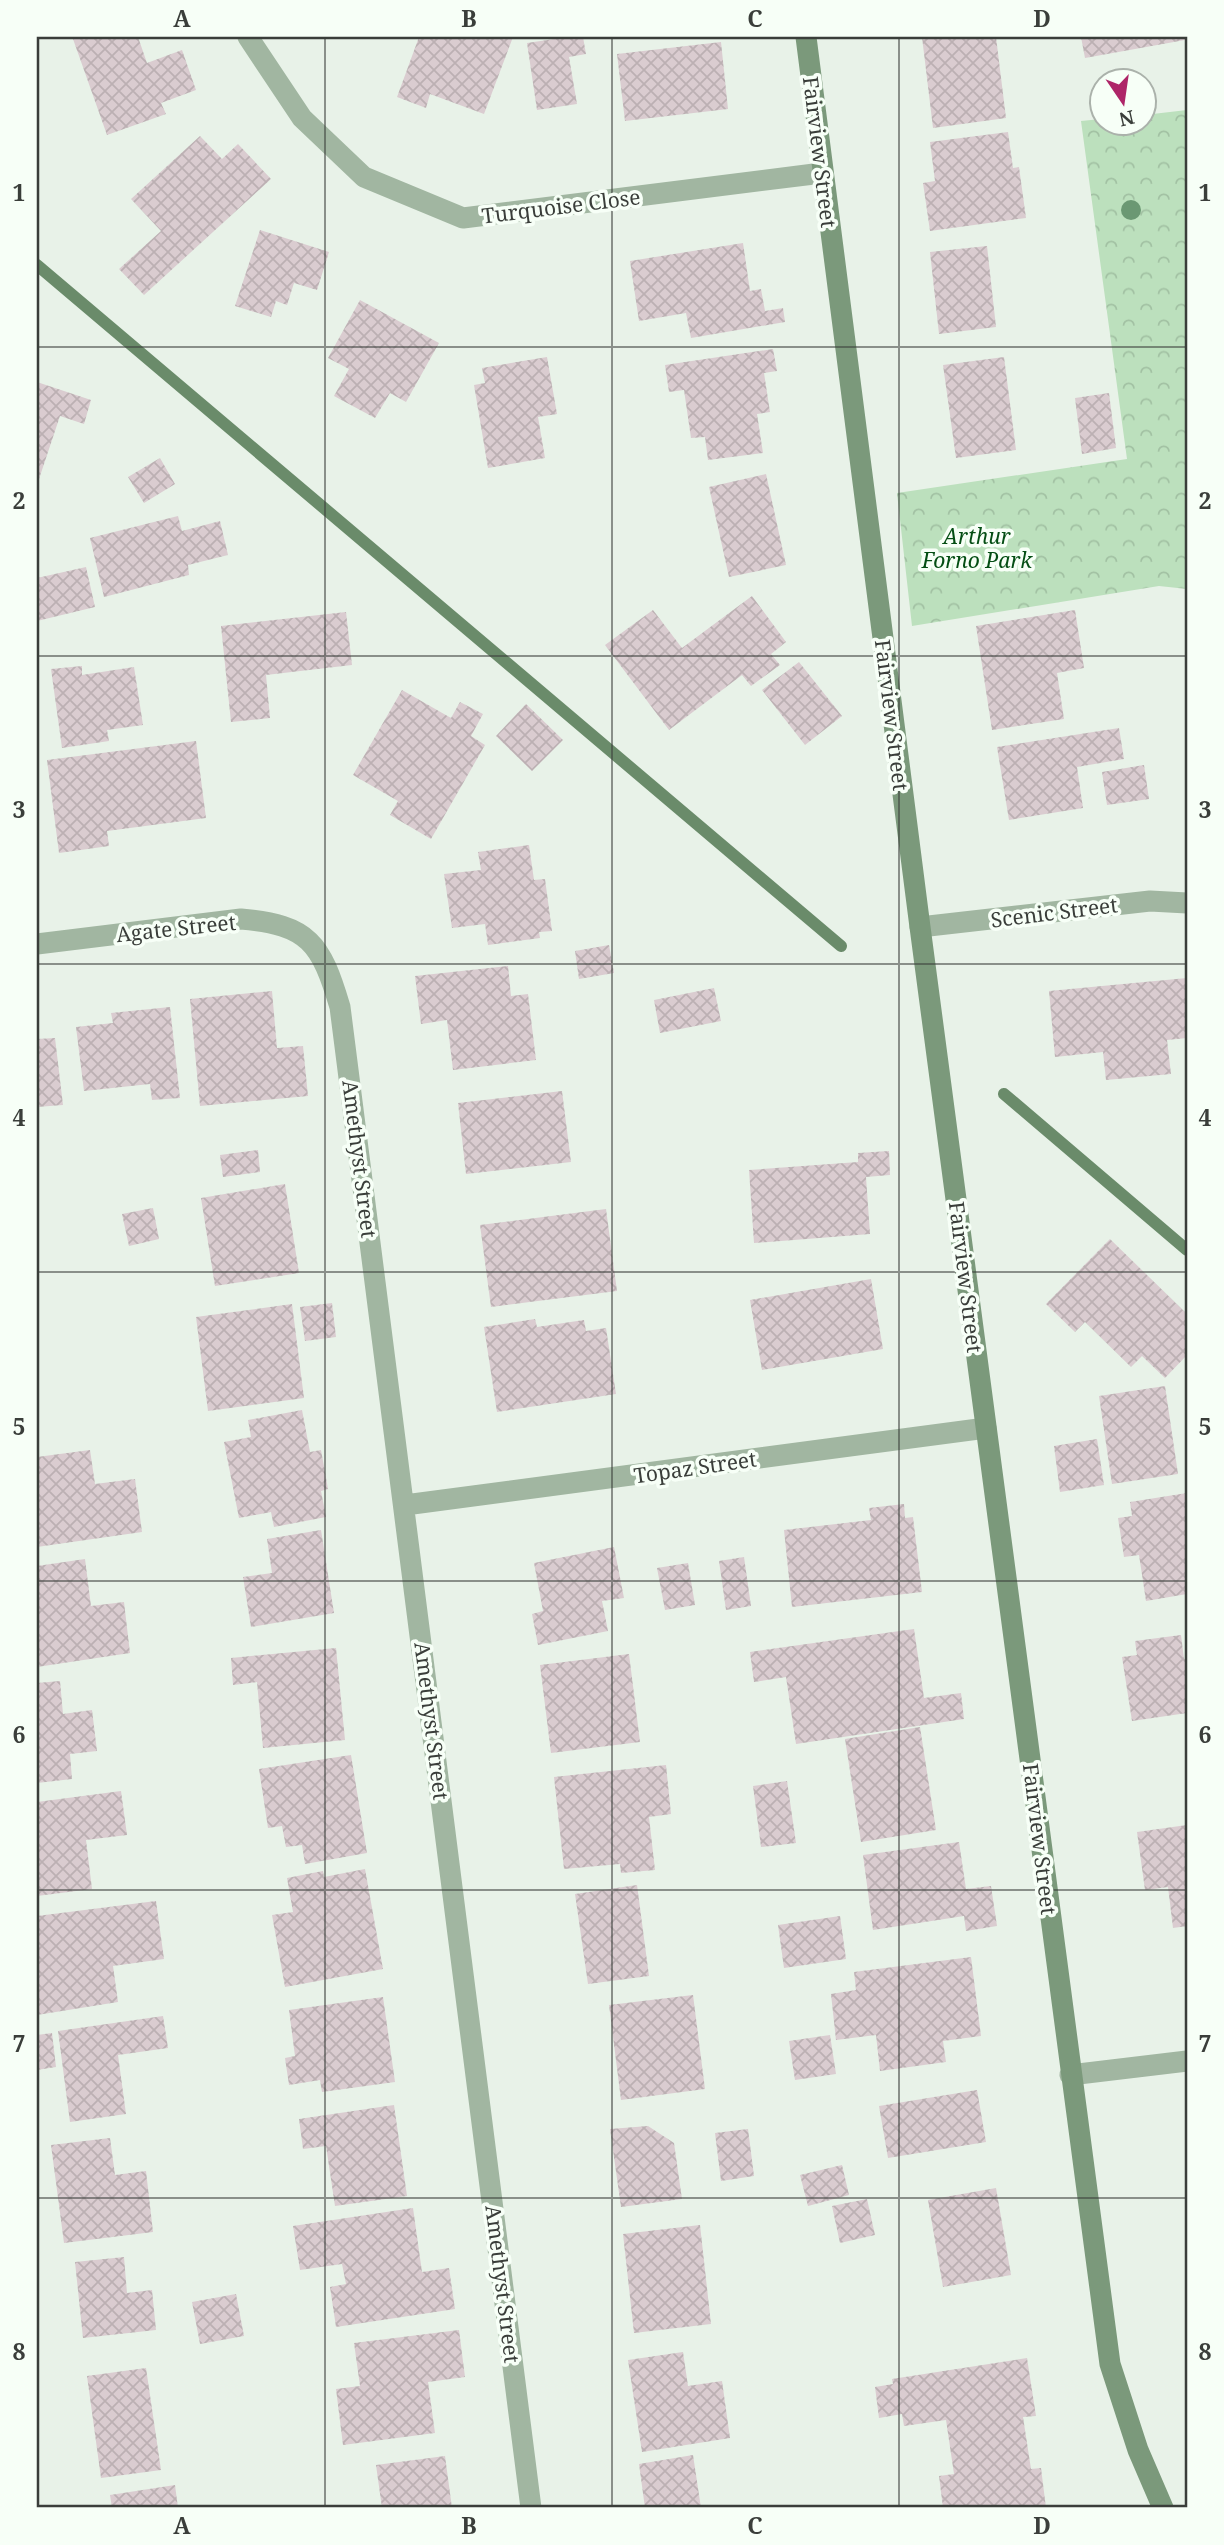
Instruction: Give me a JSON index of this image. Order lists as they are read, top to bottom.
{
  "streets": {
    "street": [
      "Fairview Street",
      "Turquoise Close",
      "Scenic Street",
      "Agate Street",
      "Amethyst Street",
      "Topaz Street"
    ]
  },
  "crossings": [
    ["Fairview Street", "Turquoise Close"],
    ["Fairview Street", "Scenic Street"],
    ["Fairview Street", "Topaz Street"],
    ["Agate Street", "Amethyst Street"],
    ["Amethyst Street", "Topaz Street"]
  ],
  "parks": ["Arthur Forno Park"],
  "north": "bottom",
  "grid": {
    "columns": [
      "A",
      "B",
      "C",
      "D"
    ],
    "rows": [
      "1",
      "2",
      "3",
      "4",
      "5",
      "6",
      "7",
      "8"
    ]
  }
}
